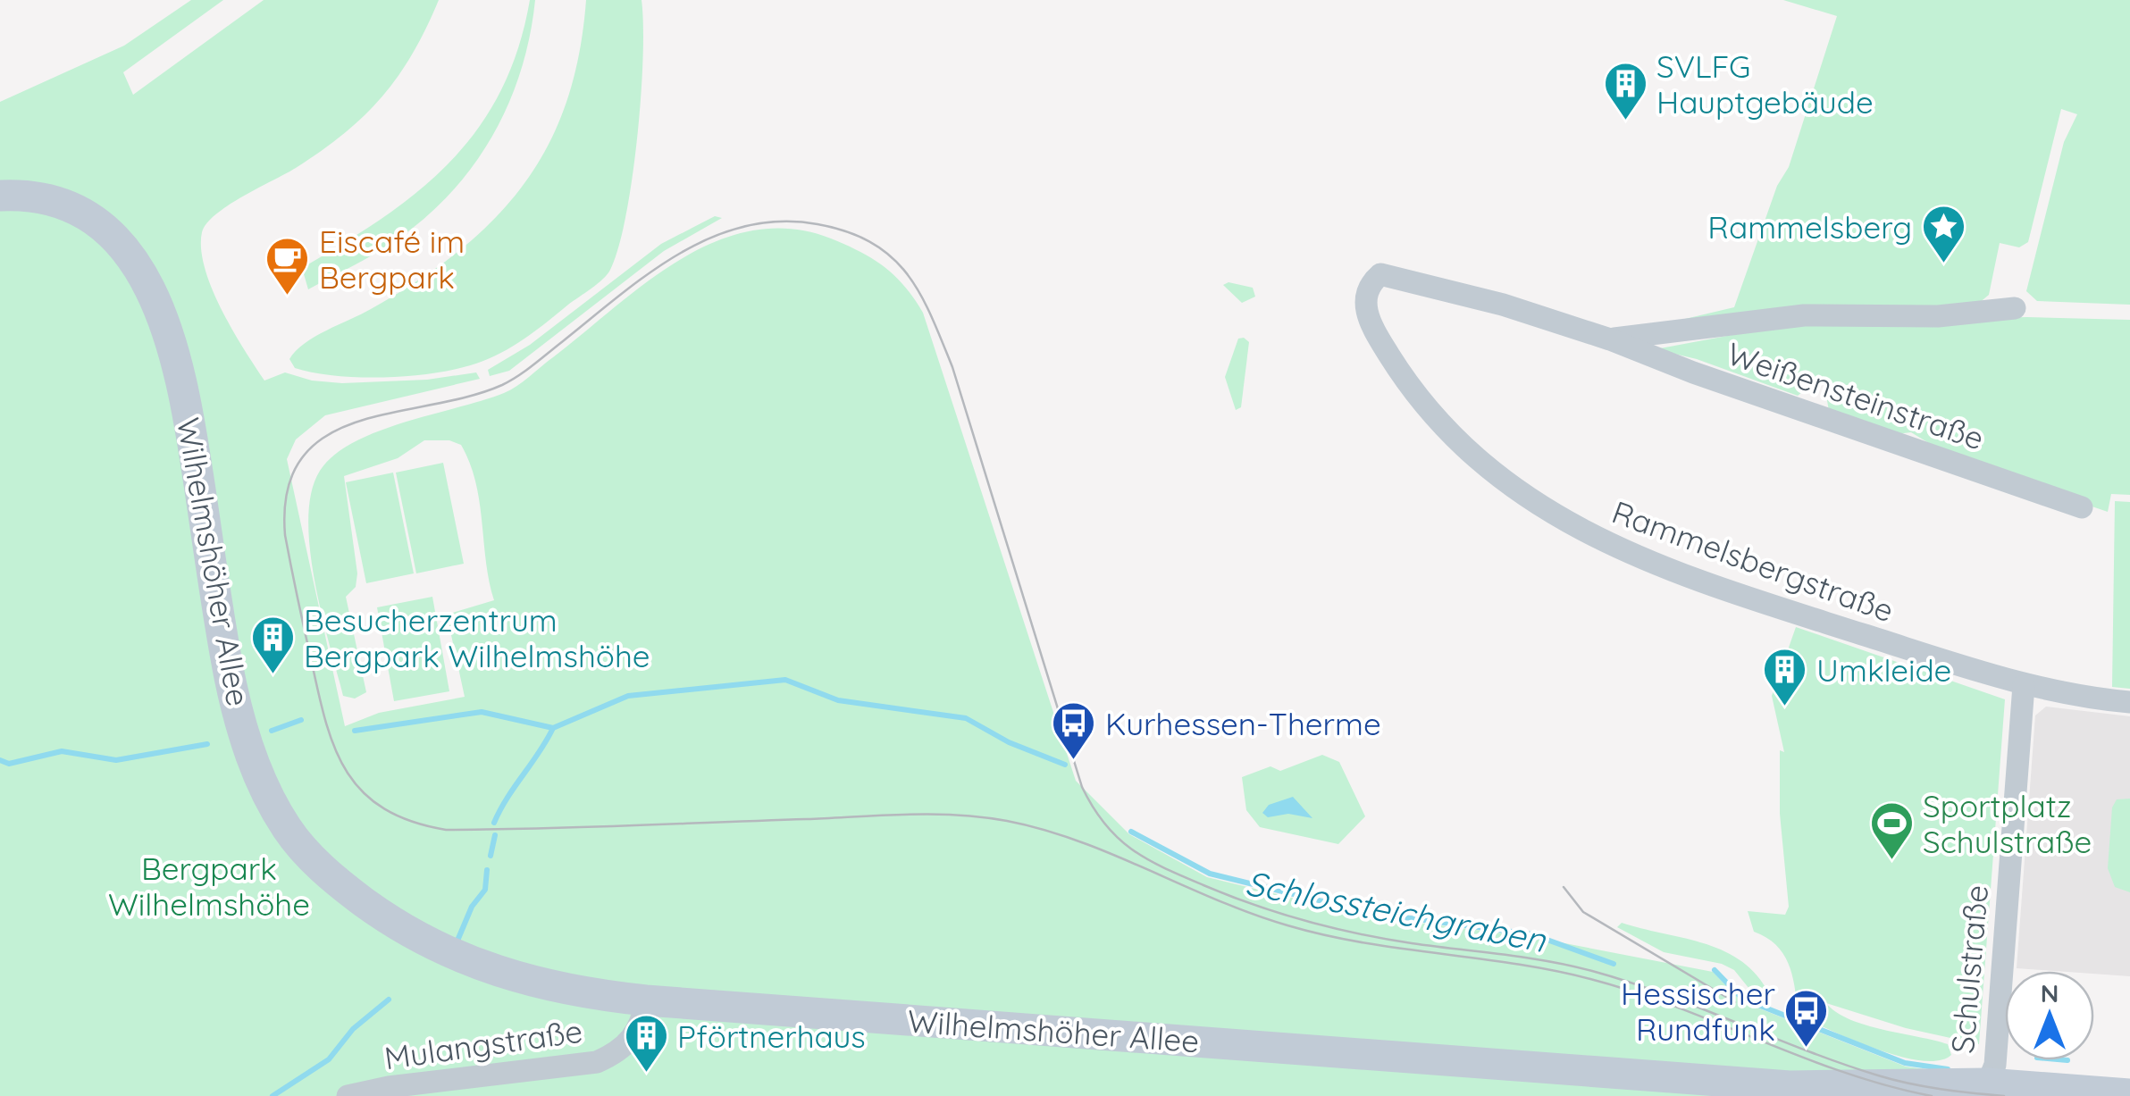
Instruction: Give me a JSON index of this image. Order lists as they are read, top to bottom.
{
  "streets": {
    "main road": ["Wilhelmshöher Allee"],
    "street": [
      "Weißensteinstraße",
      "Rammelsbergstraße",
      "Schulstraße",
      "Mulangstraße"
    ]
  },
  "crossings": [
    ["Weißensteinstraße", "Rammelsbergstraße"],
    ["Rammelsbergstraße", "Schulstraße"],
    ["Wilhelmshöher Allee", "Schulstraße"],
    ["Wilhelmshöher Allee", "Mulangstraße"]
  ],
  "water": ["Schlossteichgraben"],
  "parks": ["Bergpark Wilhelmshöhe"],
  "places": {
    "building": [
      "SVLFG Hauptgebäude",
      "Besucherzentrum Bergpark Wilhelmshöhe",
      "Umkleide",
      "Pförtnerhaus"
    ],
    "place": ["Rammelsberg"],
    "cafe": ["Eiscafé im Bergpark"],
    "bus stop": ["Kurhessen-Therme", "Hessischer Rundfunk"],
    "sports": ["Sportplatz Schulstraße"]
  },
  "north": "top"
}
